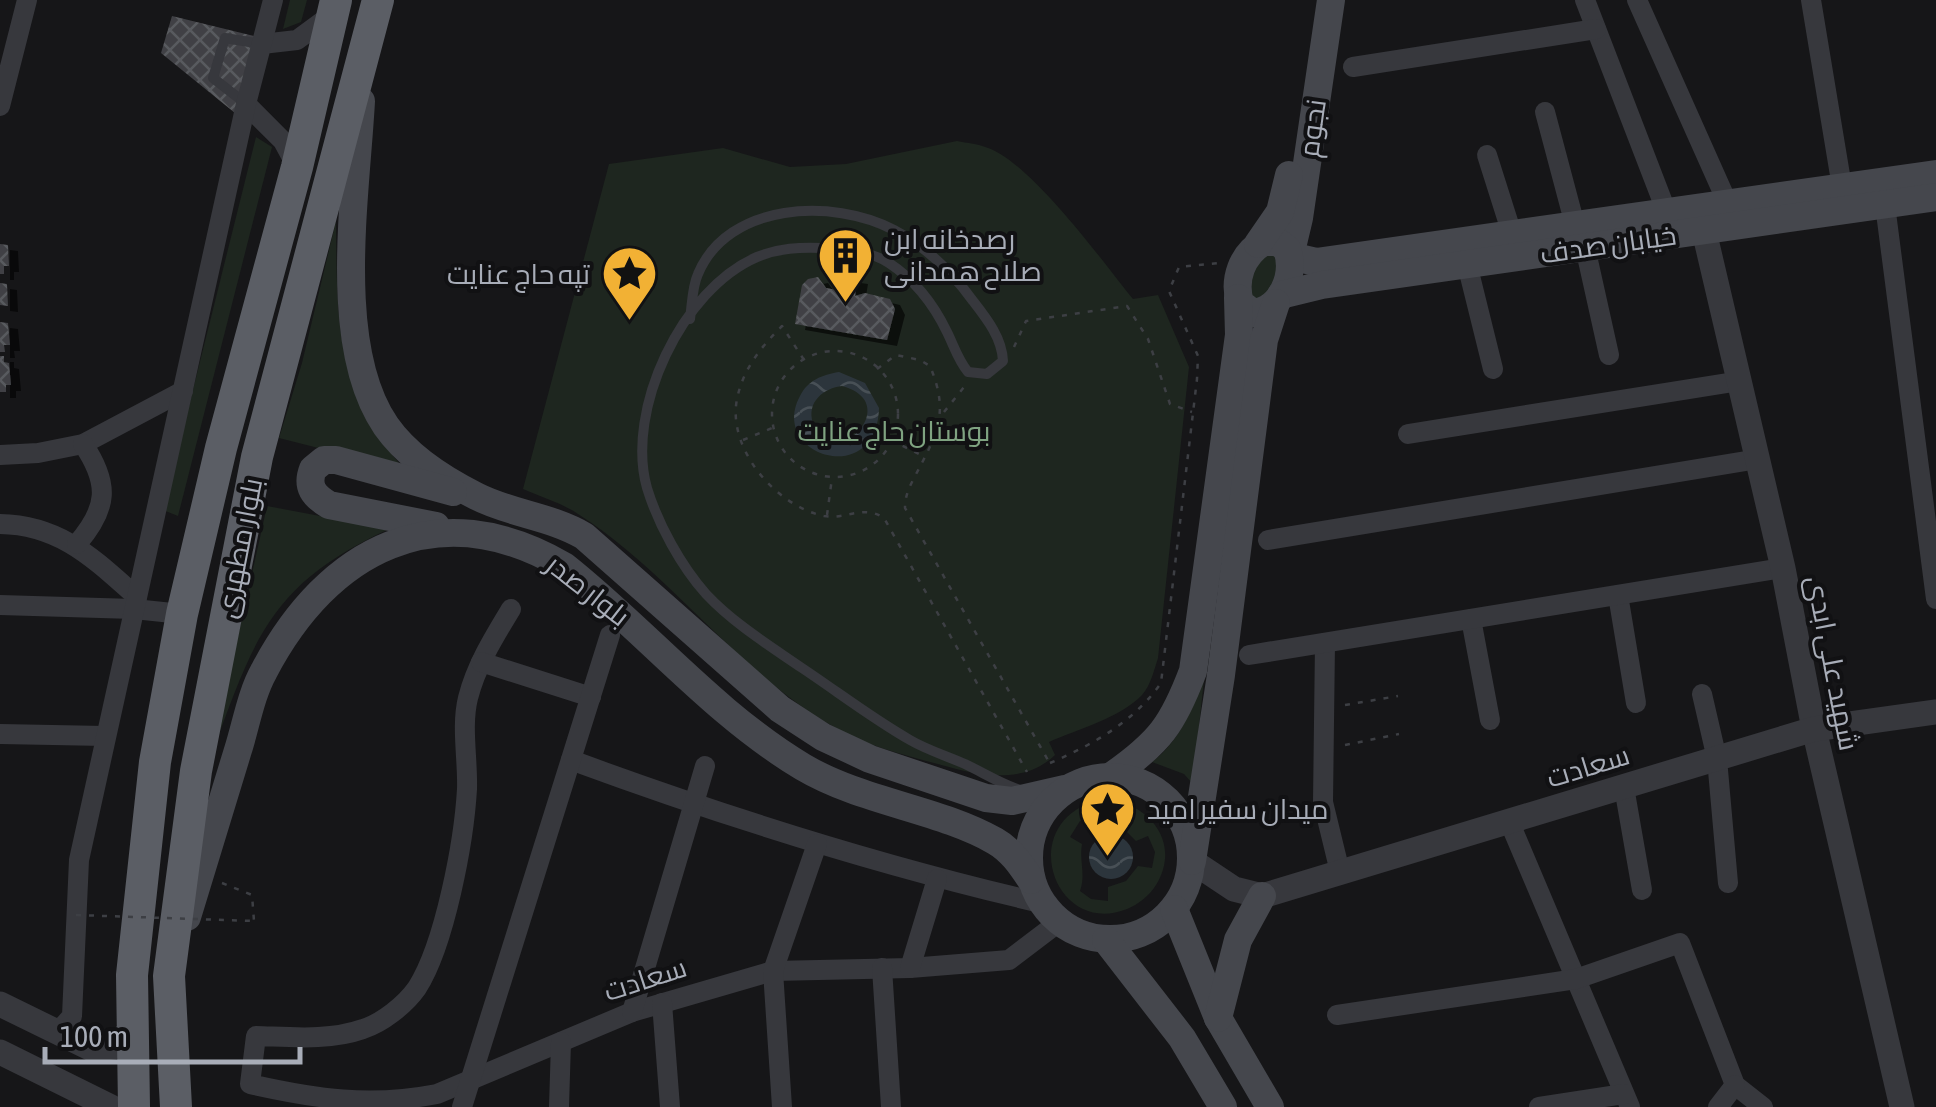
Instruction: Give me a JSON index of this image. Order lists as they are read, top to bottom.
{
  "streets": {
    "highway": ["بلوار مطهری"],
    "main road": ["نجوم", "خیابان صدف", "بلوار صدر"],
    "street": ["شهید علی ابدی", "سعادت"]
  },
  "crossings": [
    ["نجوم", "خیابان صدف"],
    ["خیابان صدف", "شهید علی ابدی"],
    ["بلوار مطهری", "بلوار صدر"],
    ["بلوار صدر", "سعادت"],
    ["شهید علی ابدی", "سعادت"]
  ],
  "parks": ["بوستان حاج عنایت"],
  "places": {
    "building": ["رصدخانه ابن صلاح همدانی"],
    "place": ["تپه حاج عنایت", "میدان سفیر امید"]
  },
  "scale_bar": "100 m"
}
